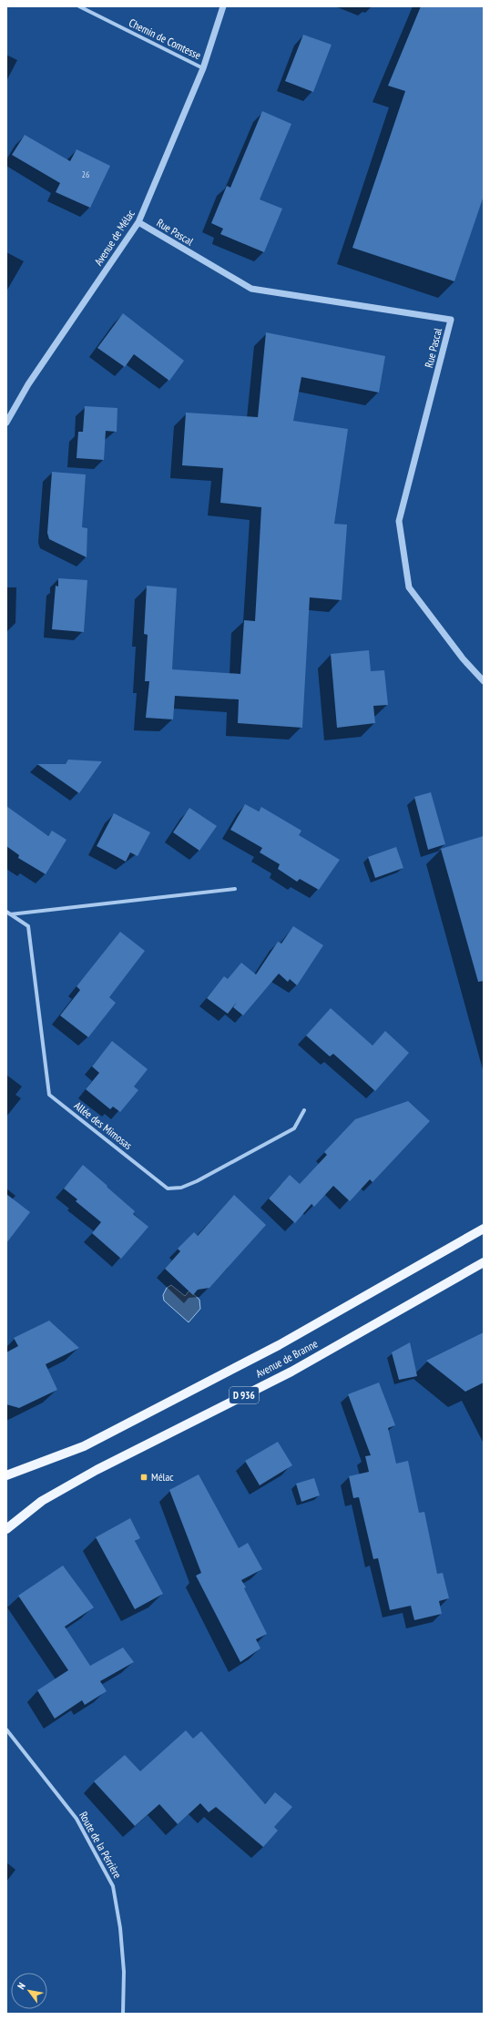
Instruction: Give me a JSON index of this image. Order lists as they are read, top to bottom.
{
  "streets": {
    "main road": ["Avenue de Branne", "D 936"],
    "street": [
      "Chemin de Comtesse",
      "Rue Pascal",
      "Avenue de Mélac",
      "Allée des Mimosas",
      "Route de la Pérrière"
    ]
  },
  "crossings": [
    ["Chemin de Comtesse", "Avenue de Mélac"],
    ["Rue Pascal", "Avenue de Mélac"]
  ],
  "places": {
    "transit": ["Mélac"]
  },
  "house_numbers": ["26"],
  "north": "top left"
}
